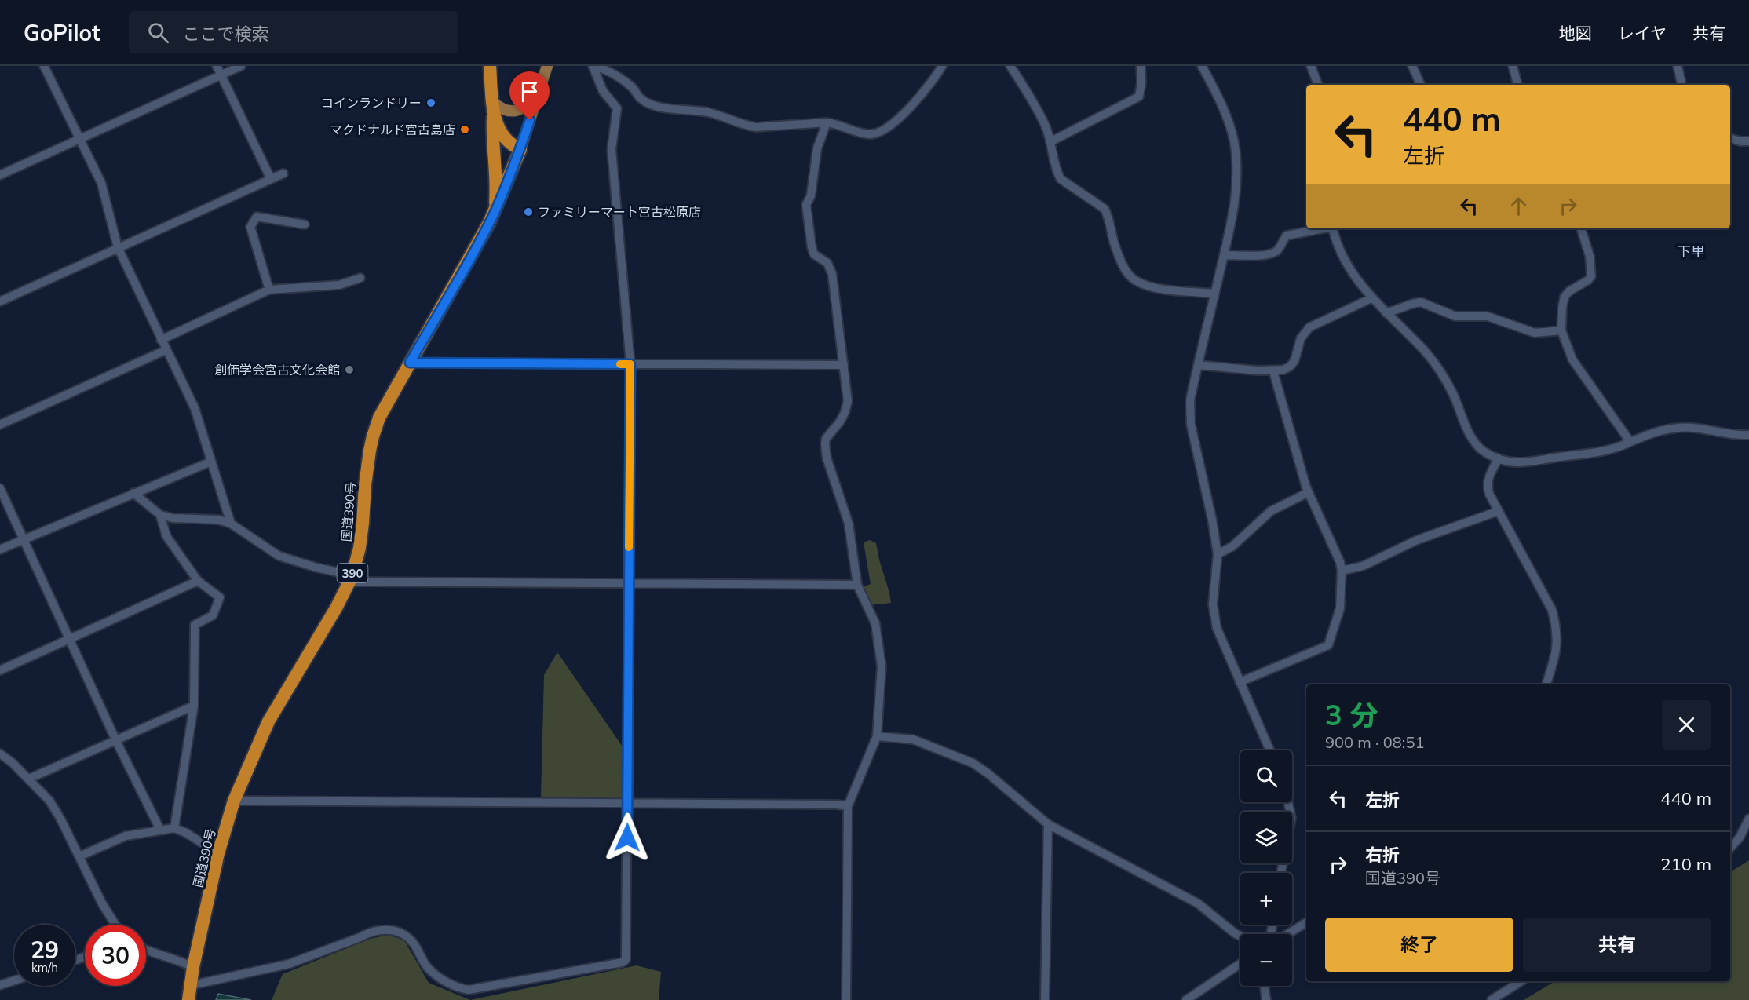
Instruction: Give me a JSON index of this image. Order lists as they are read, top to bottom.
{
  "streets": {
    "highway": ["国道390号", "390"]
  },
  "districts": ["下里"],
  "places": [
    "コインランドリー",
    "マクドナルド宮古島店",
    "ファミリーマート宮古松原店",
    "創価学会宮古文化会館"
  ],
  "page": {
    "header": "GoPilot",
    "search": "ここで検索",
    "nav": ["地図", "レイヤ", "共有"],
    "turn": ["440 m", "左折"],
    "heading": ["3 分", "900 m · 08:51"],
    "map_buttons": ["+", "−"],
    "list": [
      {
        "name": "左折",
        "value": "440 m"
      },
      {
        "name": "右折",
        "note": "国道390号",
        "value": "210 m"
      }
    ],
    "buttons": ["終了", "共有"],
    "speed": "29 km/h",
    "limit": "30"
  }
}
